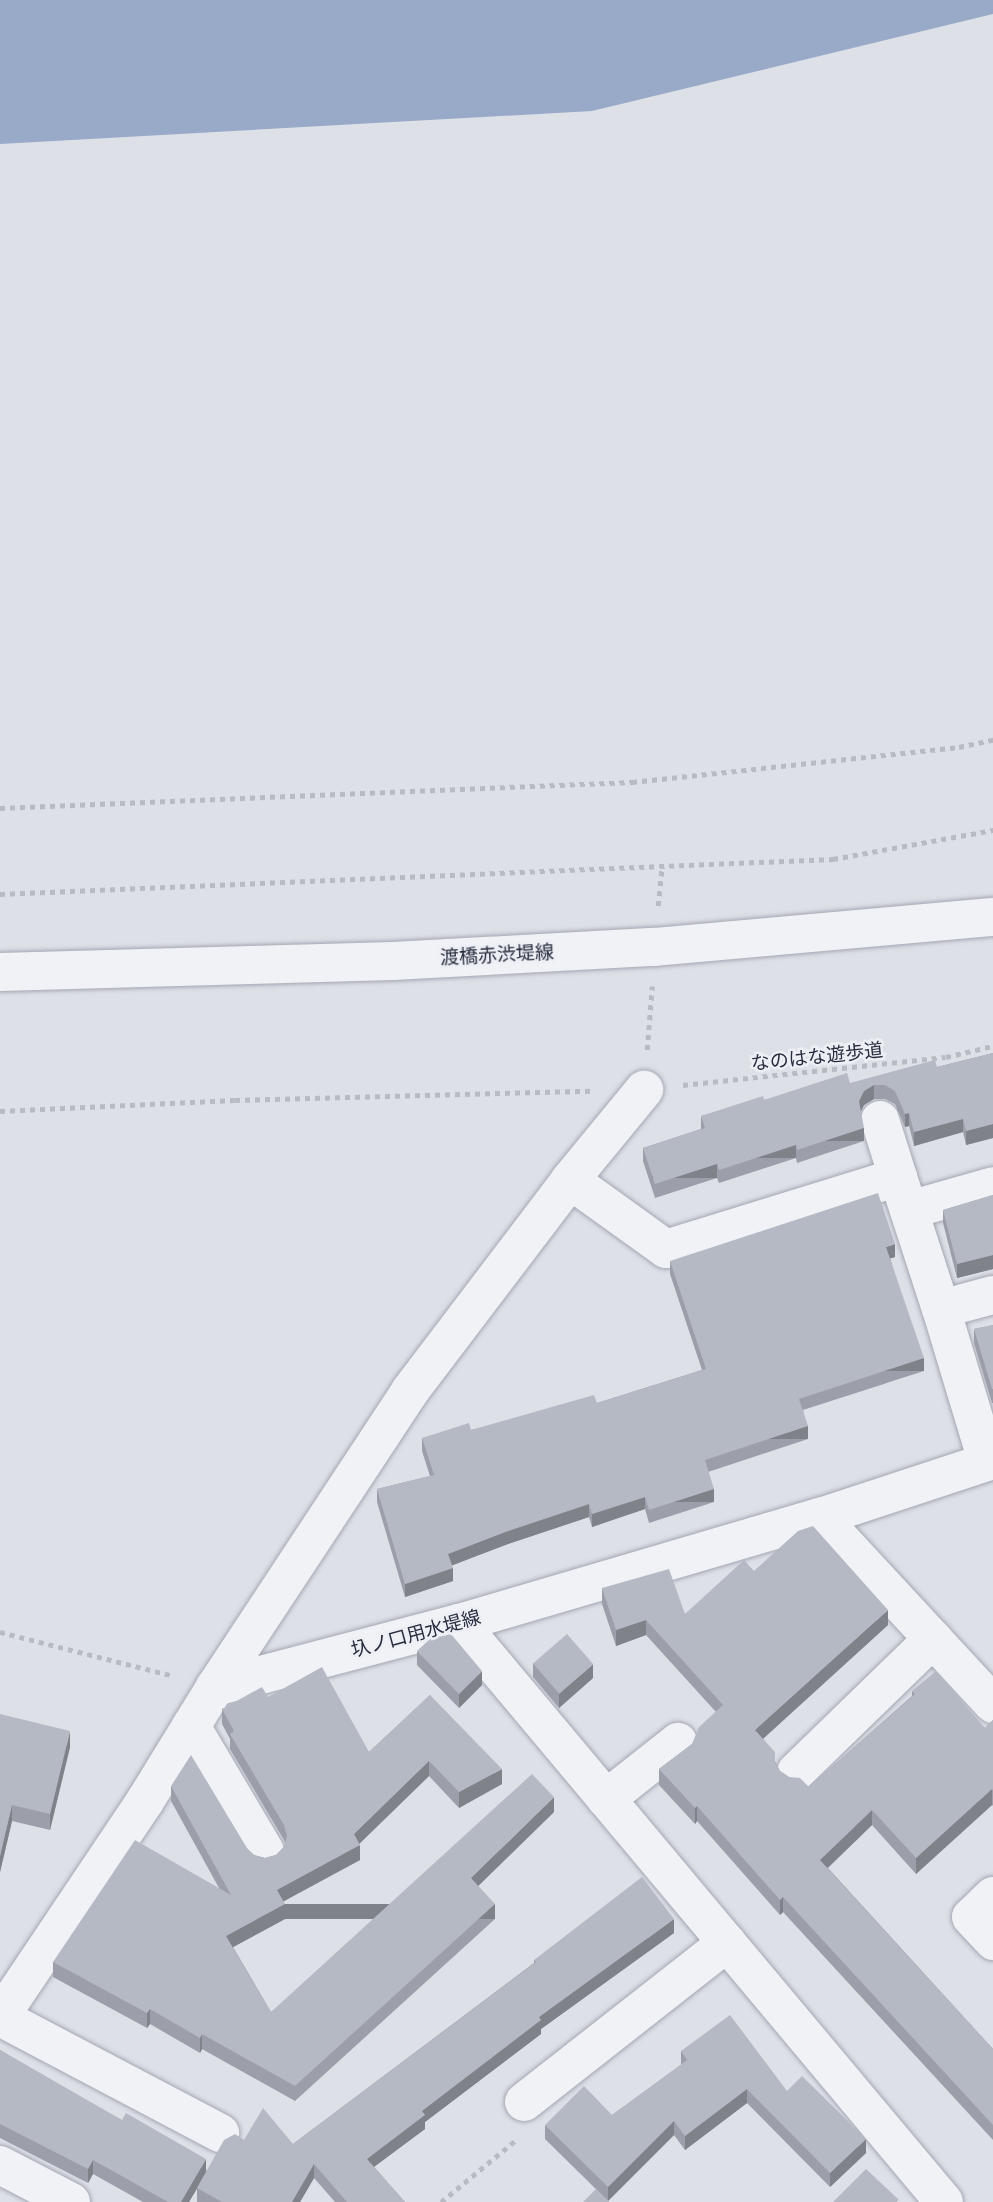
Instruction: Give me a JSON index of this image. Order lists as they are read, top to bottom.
{
  "streets": {
    "street": ["渡橋赤渋堤線", "圦ノ口用水堤線"],
    "path": ["なのはな遊歩道"]
  }
}
